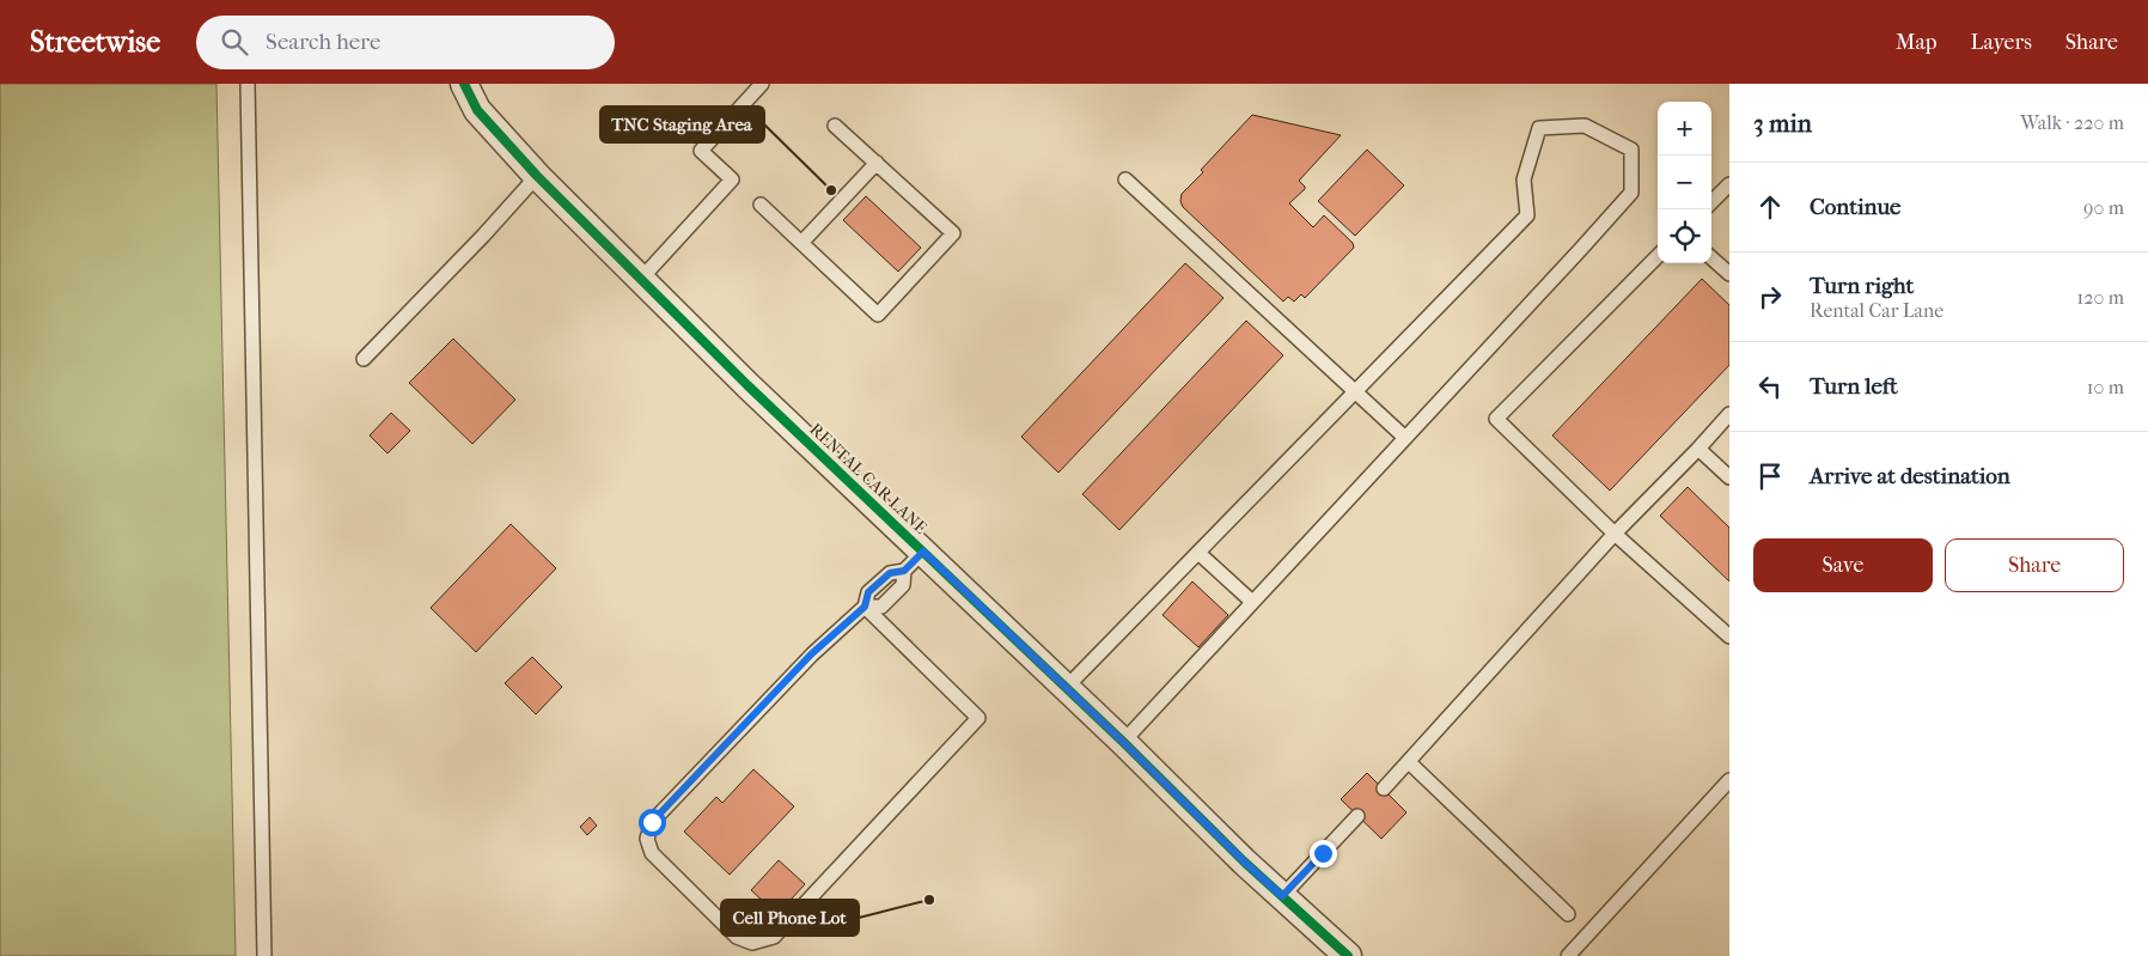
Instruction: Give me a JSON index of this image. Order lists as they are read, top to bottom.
{
  "streets": {
    "street": ["RENTAL CAR LANE"]
  },
  "places": ["TNC Staging Area", "Cell Phone Lot"],
  "page": {
    "header": "Streetwise",
    "search": "Search here",
    "nav": ["Map", "Layers", "Share"],
    "heading": ["3 min", "Walk · 220 m"],
    "map_buttons": ["+", "−"],
    "list": [
      ["Continue", "90 m"],
      ["Turn right", "Rental Car Lane", "120 m"],
      ["Turn left", "10 m"],
      "Arrive at destination"
    ],
    "buttons": ["Save", "Share"]
  }
}
